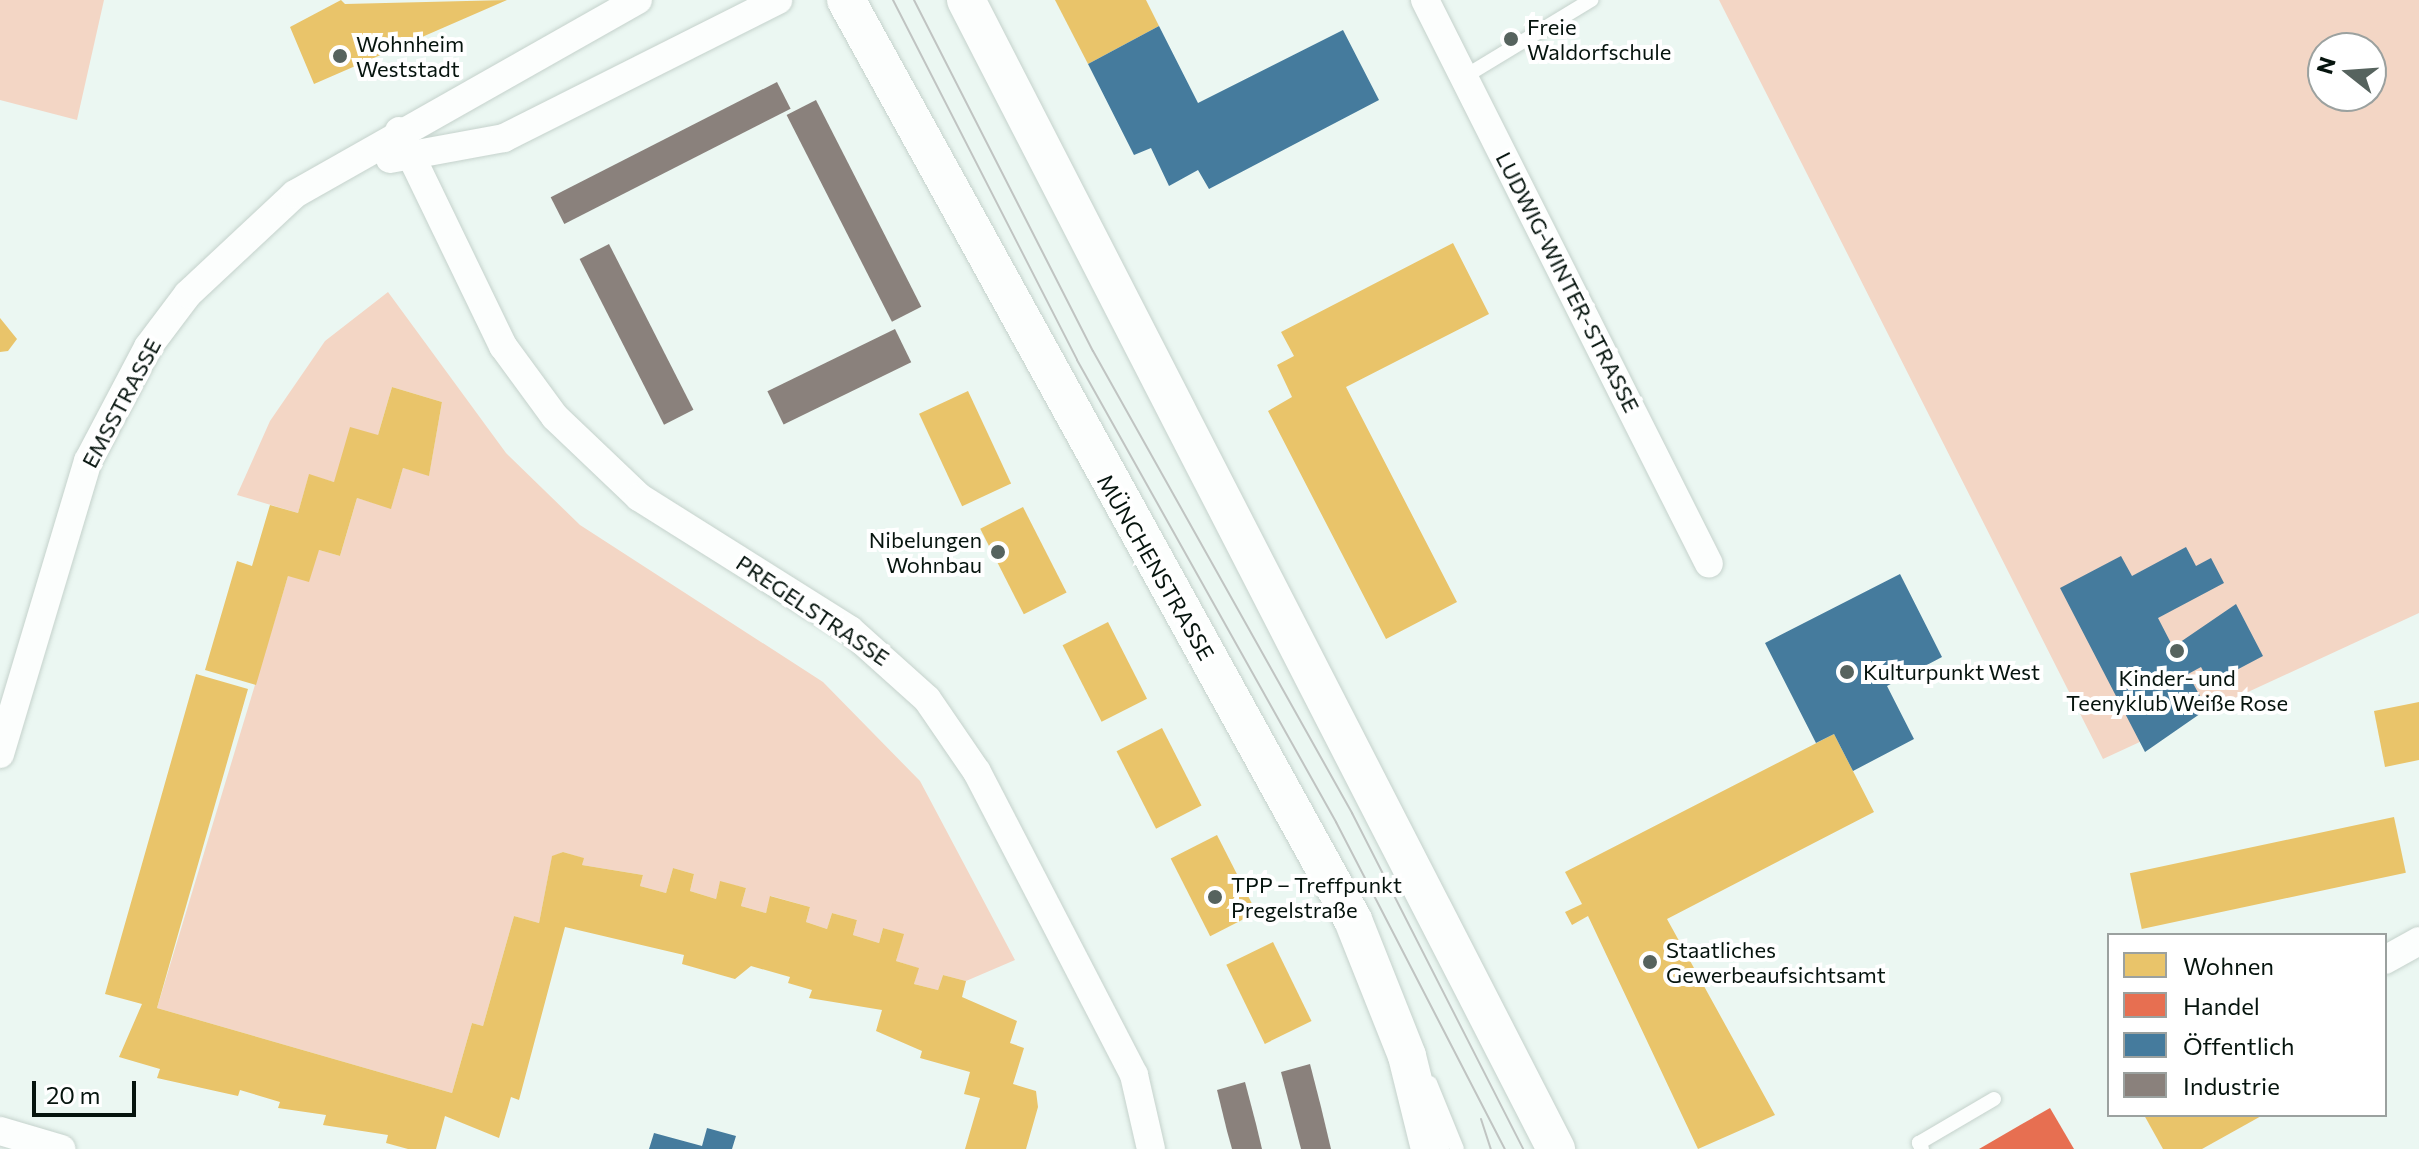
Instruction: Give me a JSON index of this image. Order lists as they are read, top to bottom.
{
  "streets": {
    "main road": ["MÜNCHENSTRASSE"],
    "street": ["LUDWIG-WINTER-STRASSE", "EMSSTRASSE", "PREGELSTRASSE"]
  },
  "crossings": [
    ["EMSSTRASSE", "PREGELSTRASSE"]
  ],
  "places": [
    "Freie Waldorfschule",
    "Wohnheim Weststadt",
    "Nibelungen Wohnbau",
    "Kinder- und Teenyklub Weiße Rose",
    "Kulturpunkt West",
    "TPP – Treffpunkt Pregelstraße",
    "Staatliches Gewerbeaufsichtsamt"
  ],
  "legend": [
    "Wohnen",
    "Handel",
    "Öffentlich",
    "Industrie"
  ],
  "scale_bar": "20 m",
  "north": "left"
}
